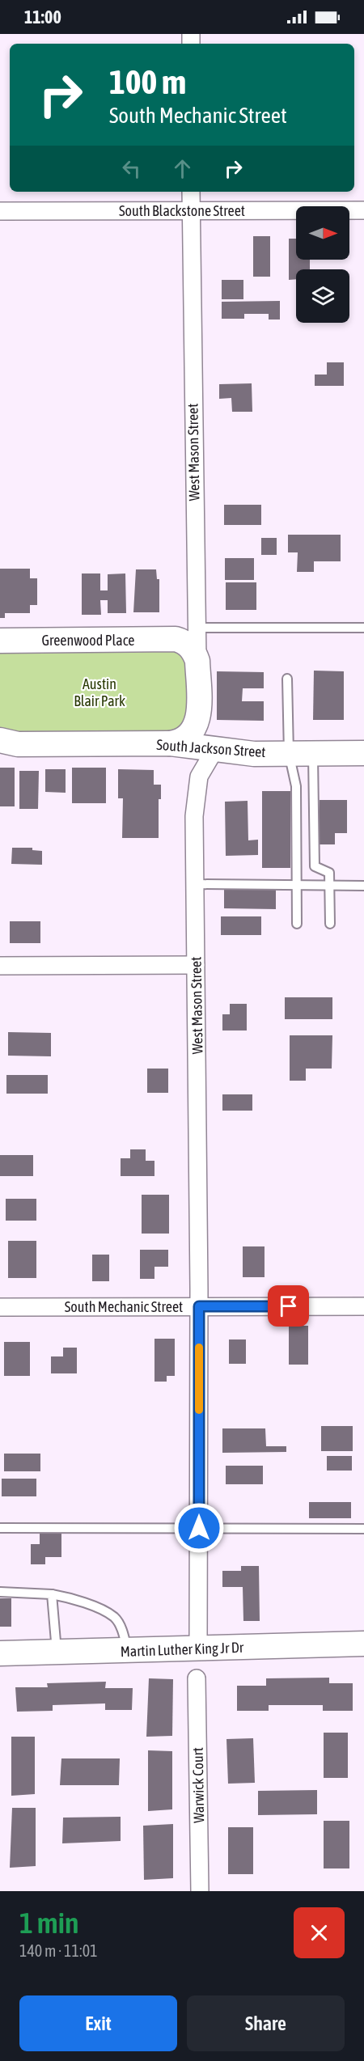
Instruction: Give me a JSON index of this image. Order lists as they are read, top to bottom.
{
  "streets": {
    "street": [
      "South Blackstone Street",
      "West Mason Street",
      "Greenwood Place",
      "South Jackson Street",
      "South Mechanic Street",
      "Martin Luther King Jr Dr",
      "Warwick Court"
    ]
  },
  "crossings": [
    ["South Blackstone Street", "West Mason Street"],
    ["West Mason Street", "Greenwood Place"],
    ["West Mason Street", "South Jackson Street"],
    ["West Mason Street", "South Mechanic Street"],
    ["West Mason Street", "Martin Luther King Jr Dr"]
  ],
  "parks": ["Austin Blair Park"],
  "north": "right",
  "page": {
    "status": "11:00",
    "turn": ["100 m", "South Mechanic Street"],
    "heading": ["1 min", "140 m · 11:01"],
    "buttons": ["Exit", "Share"]
  }
}
